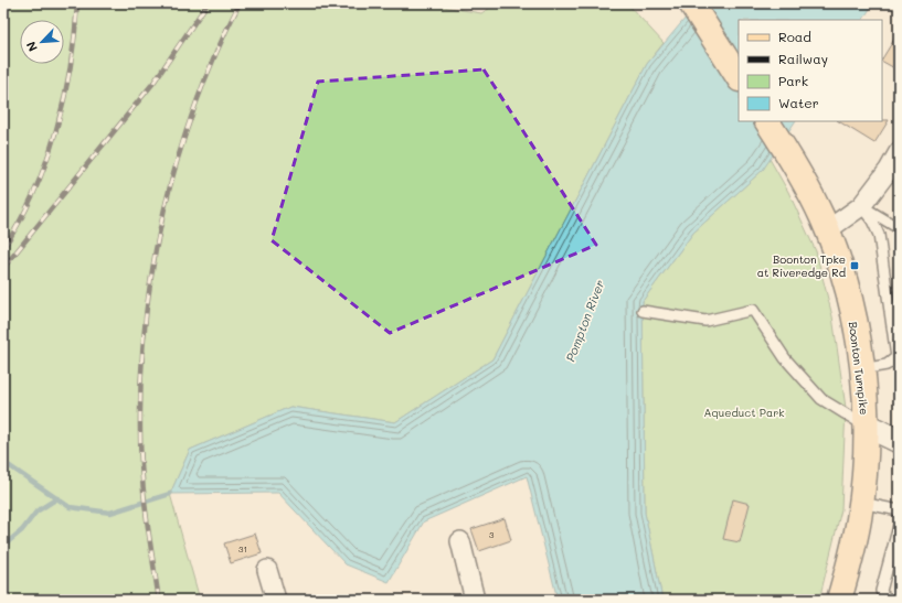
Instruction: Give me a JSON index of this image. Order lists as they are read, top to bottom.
{
  "streets": {
    "main road": ["Boonton Turnpike"]
  },
  "water": ["Pompton River"],
  "parks": ["Aqueduct Park"],
  "places": {
    "transit": ["Boonton Tpke at Riveredge Rd"]
  },
  "house_numbers": ["3", "31"],
  "legend": [
    "Road",
    "Railway",
    "Park",
    "Water"
  ],
  "north": "bottom left"
}
